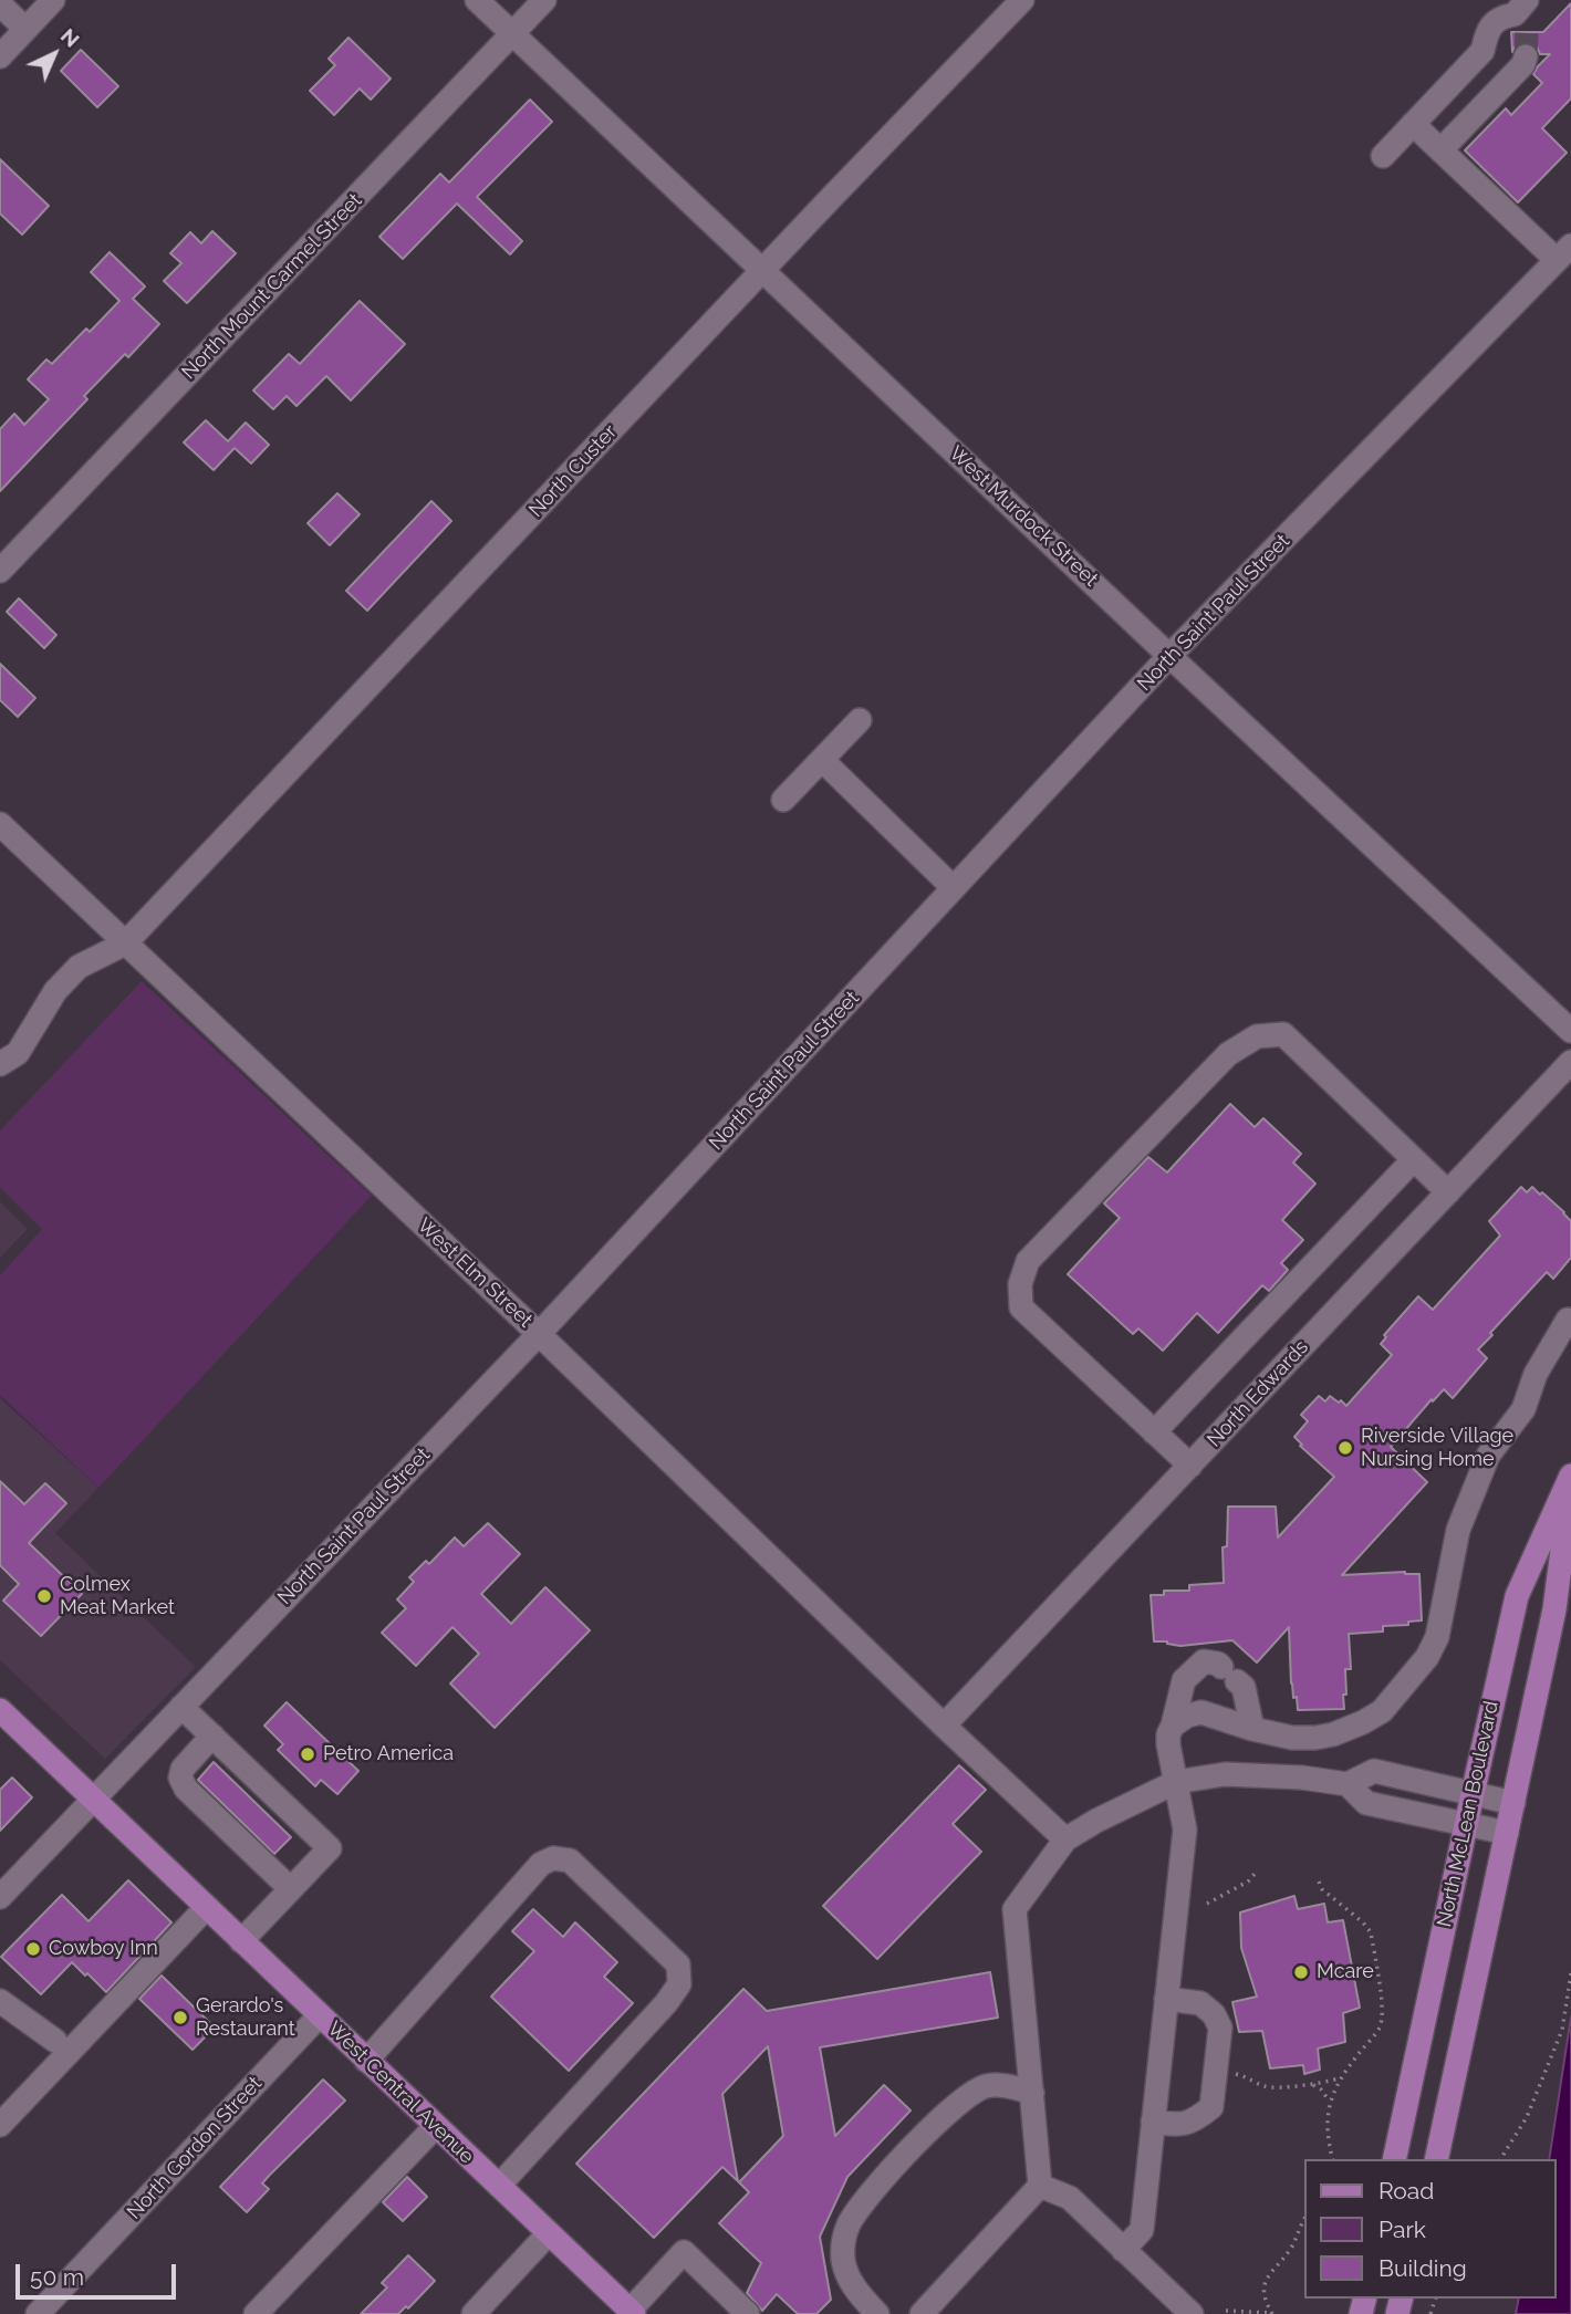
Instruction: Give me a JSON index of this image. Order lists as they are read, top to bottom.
{
  "streets": {
    "main road": ["North McLean Boulevard", "West Central Avenue"],
    "street": [
      "North Mount Carmel Street",
      "North Custer",
      "West Murdock Street",
      "North Saint Paul Street",
      "West Elm Street",
      "North Edwards",
      "North Gordon Street"
    ]
  },
  "crossings": [
    ["North Mount Carmel Street", "West Murdock Street"],
    ["North Custer", "West Murdock Street"],
    ["North Custer", "West Elm Street"],
    ["West Murdock Street", "North Saint Paul Street"],
    ["North Saint Paul Street", "West Elm Street"],
    ["North Saint Paul Street", "West Central Avenue"],
    ["West Elm Street", "North Edwards"],
    ["West Central Avenue", "North Gordon Street"]
  ],
  "places": [
    "Riverside Village Nursing Home",
    "Colmex Meat Market",
    "Petro America",
    "Cowboy Inn",
    "Mcare",
    "Gerardo's Restaurant"
  ],
  "legend": ["Road", "Park", "Building"],
  "scale_bar": "50 m",
  "north": "top right"
}
